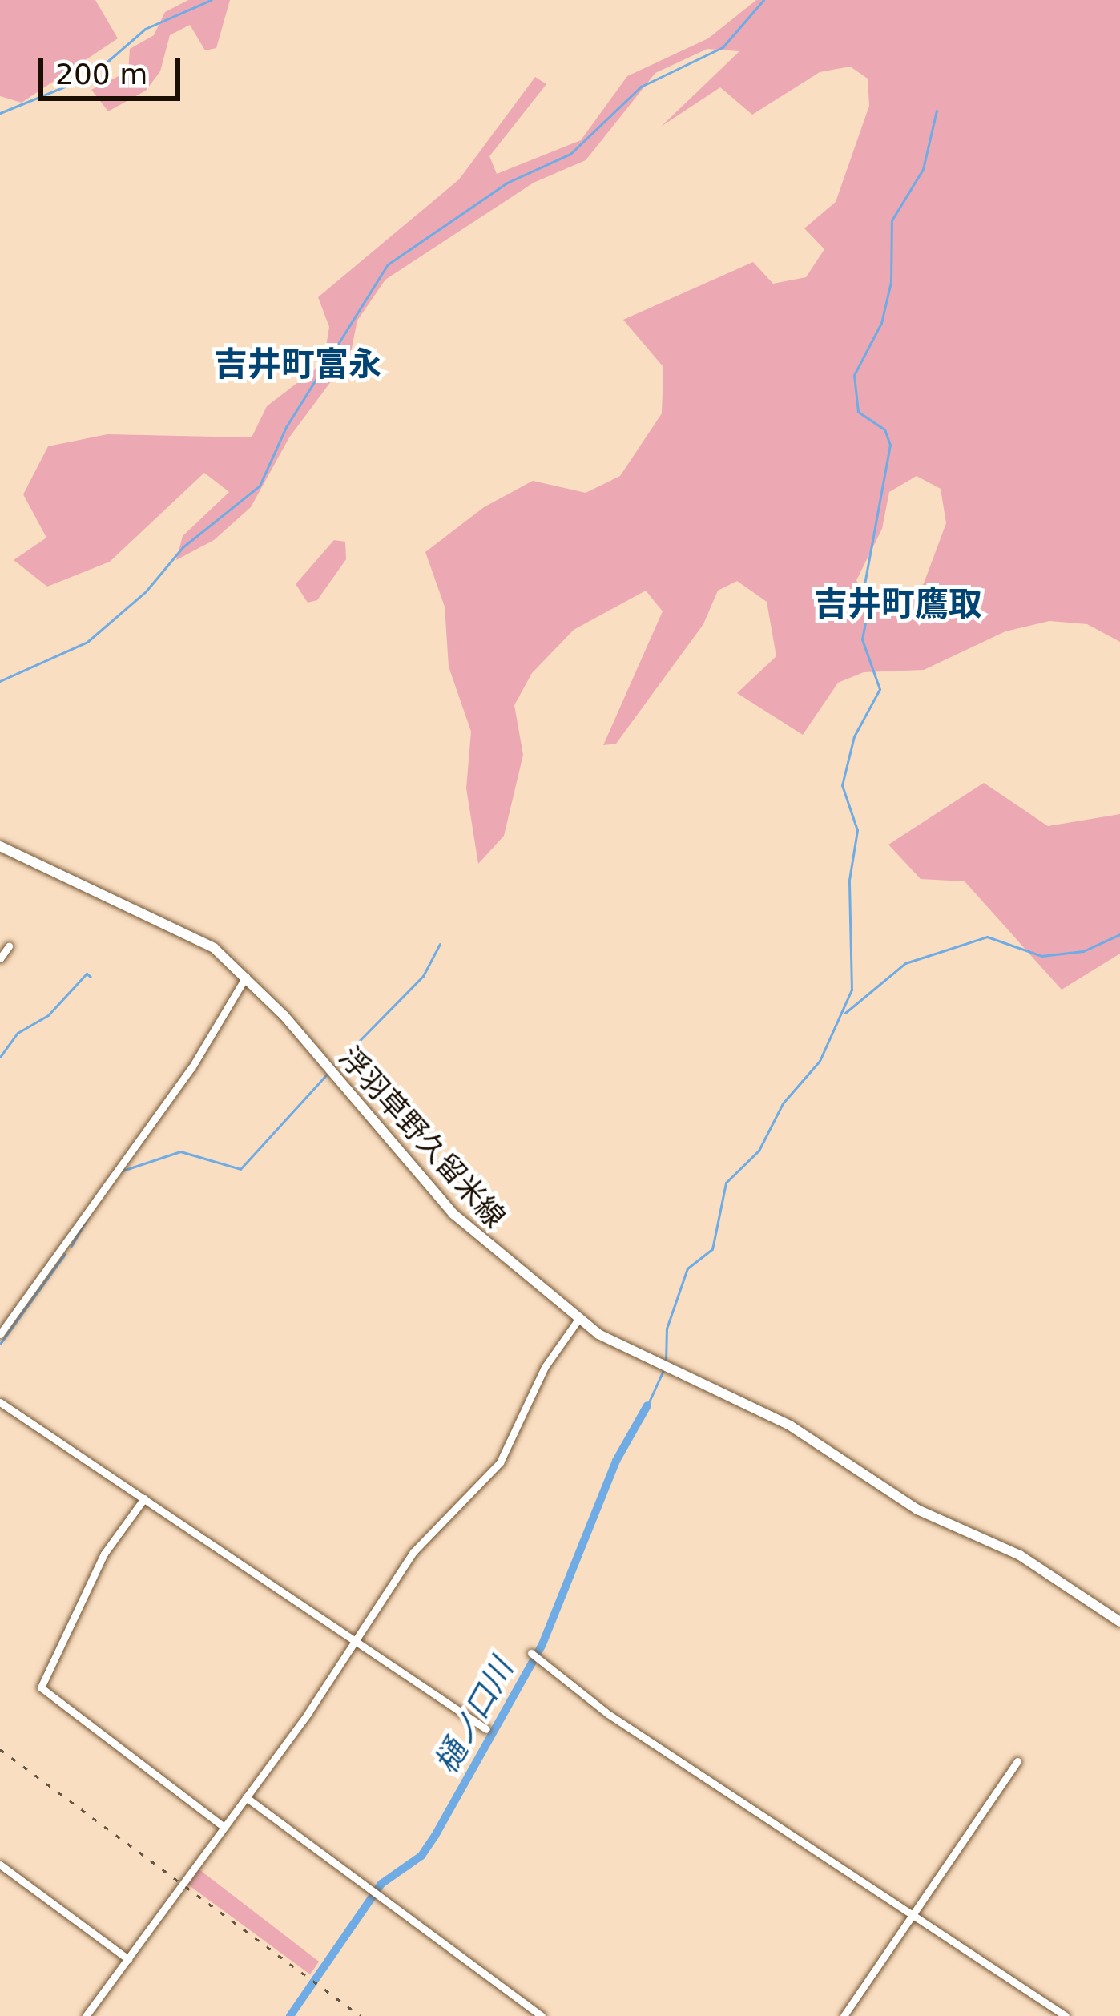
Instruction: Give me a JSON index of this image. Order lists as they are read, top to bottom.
{
  "streets": {
    "main road": ["浮羽草野久留米線"]
  },
  "districts": ["吉井町富永", "吉井町鷹取"],
  "water": ["樋ノ口川"],
  "scale_bar": "200 m"
}
